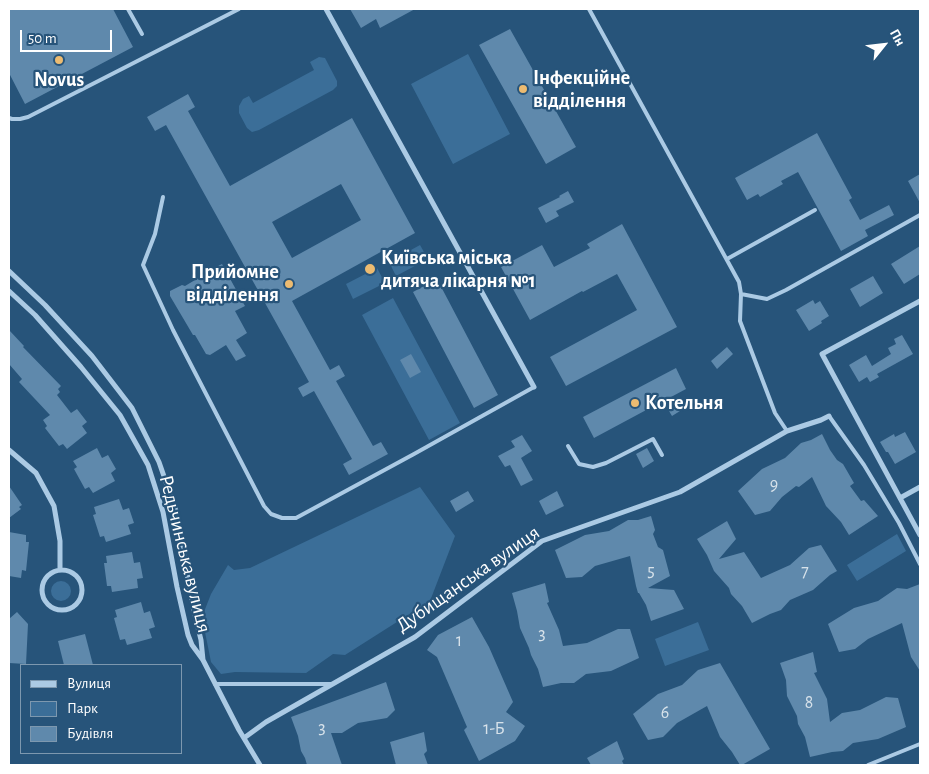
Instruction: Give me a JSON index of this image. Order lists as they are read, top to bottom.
{
  "streets": {
    "street": ["Редьчинська вулиця", "Дубищанська вулиця"]
  },
  "crossings": [
    ["Редьчинська вулиця", "Дубищанська вулиця"]
  ],
  "places": [
    "Novus",
    "Інфекційне відділення",
    "Київська міська дитяча лікарня №1",
    "Прийомне відділення",
    "Котельня"
  ],
  "house_numbers": [
    "9",
    "5",
    "7",
    "3",
    "1",
    "8",
    "6",
    "3",
    "1-Б"
  ],
  "legend": ["Вулиця", "Парк", "Будівля"],
  "scale_bar": "50 m",
  "north": "top right"
}
